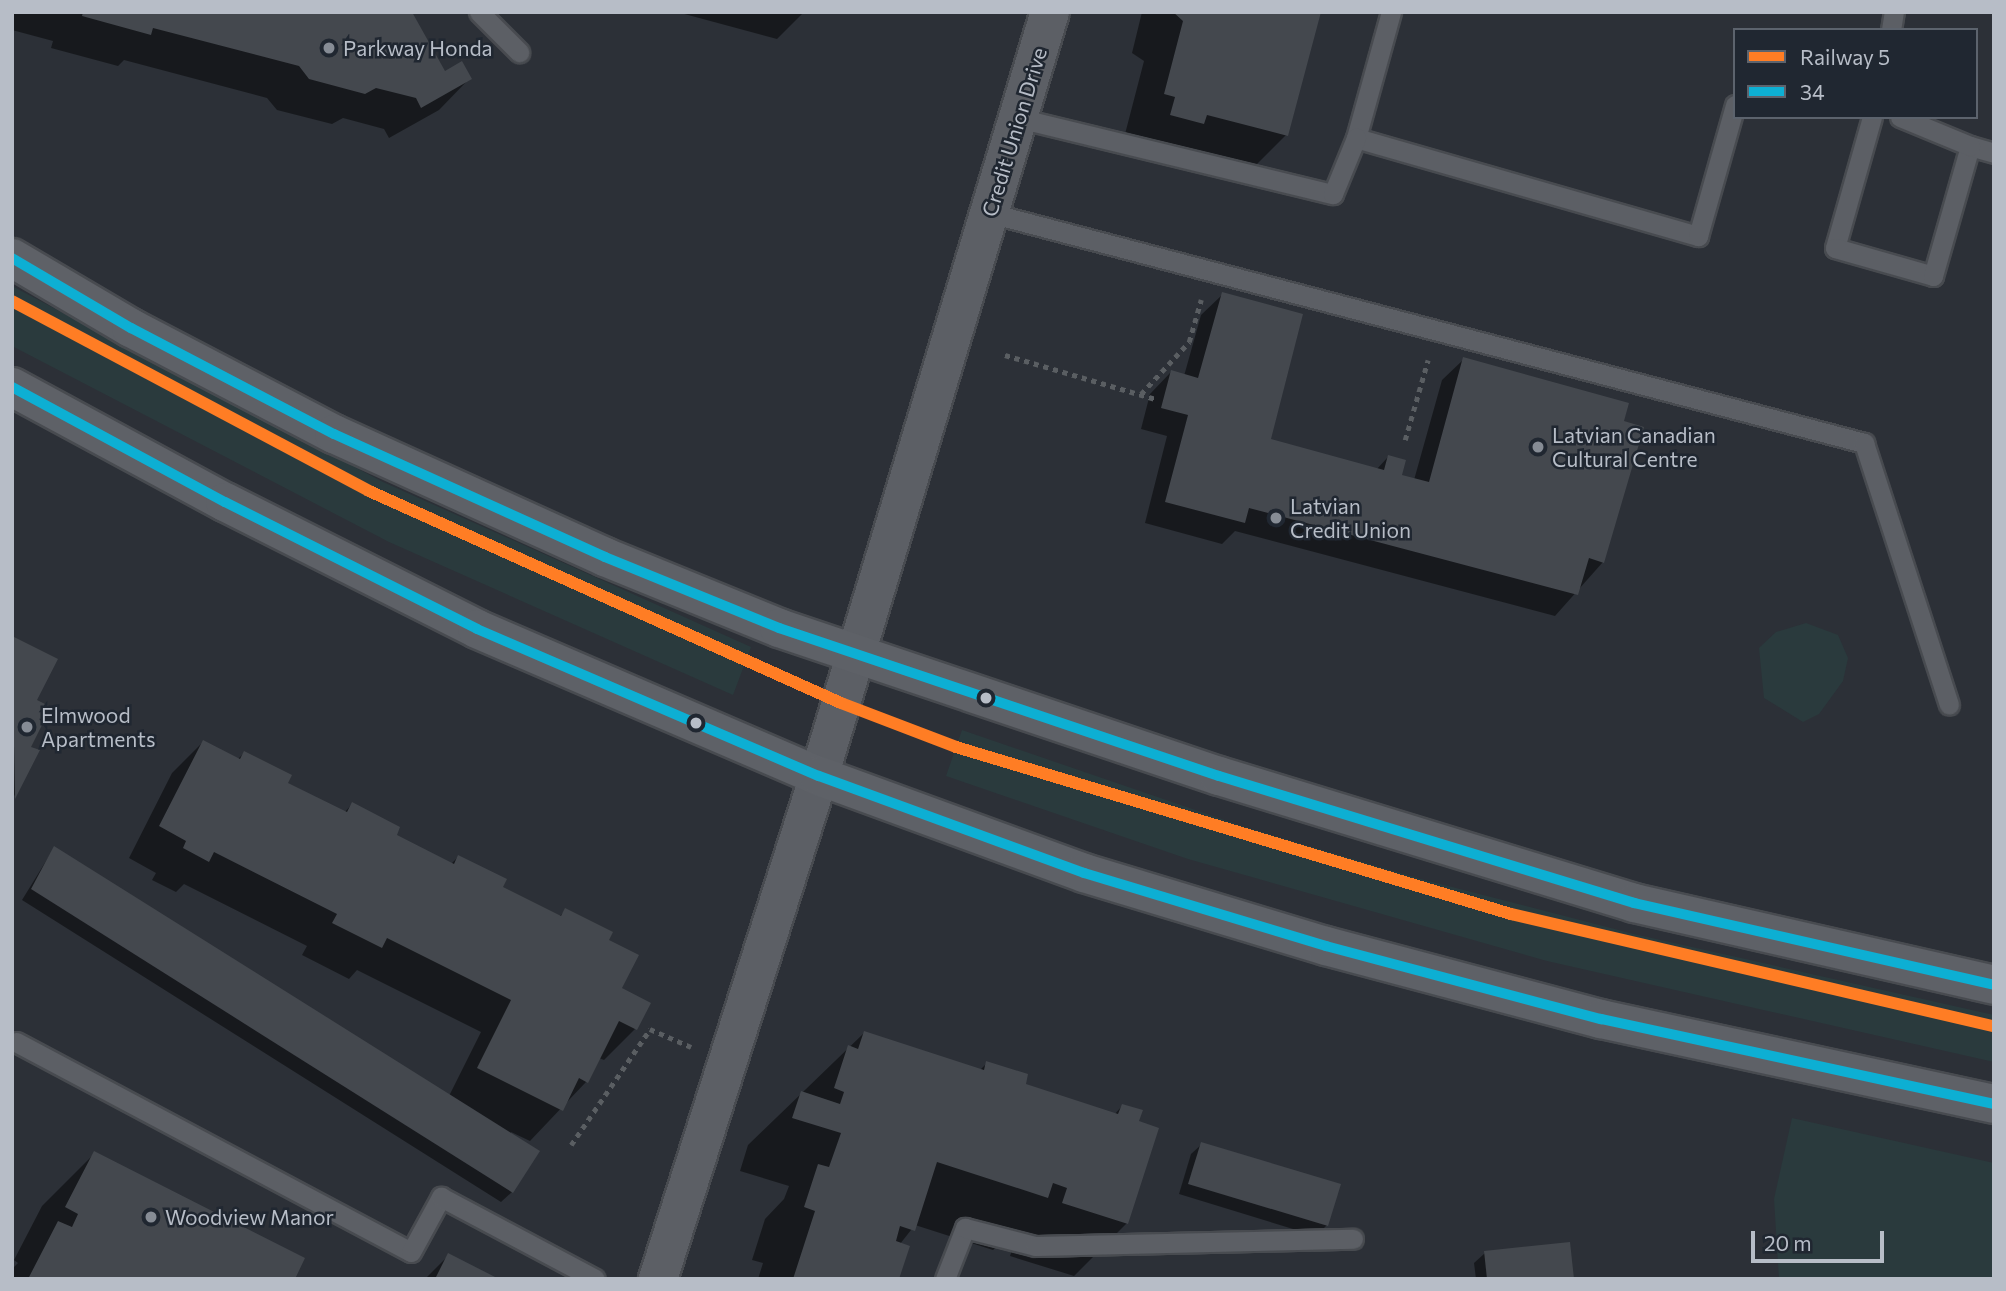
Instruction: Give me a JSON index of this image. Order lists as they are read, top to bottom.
{
  "streets": {
    "street": ["Credit Union Drive"]
  },
  "places": [
    "Parkway Honda",
    "Latvian Canadian Cultural Centre",
    "Latvian Credit Union",
    "Elmwood Apartments",
    "Woodview Manor"
  ],
  "lines": ["transit line 34", "rail line 5"],
  "legend": ["Railway 5", "34"],
  "scale_bar": "20 m"
}
